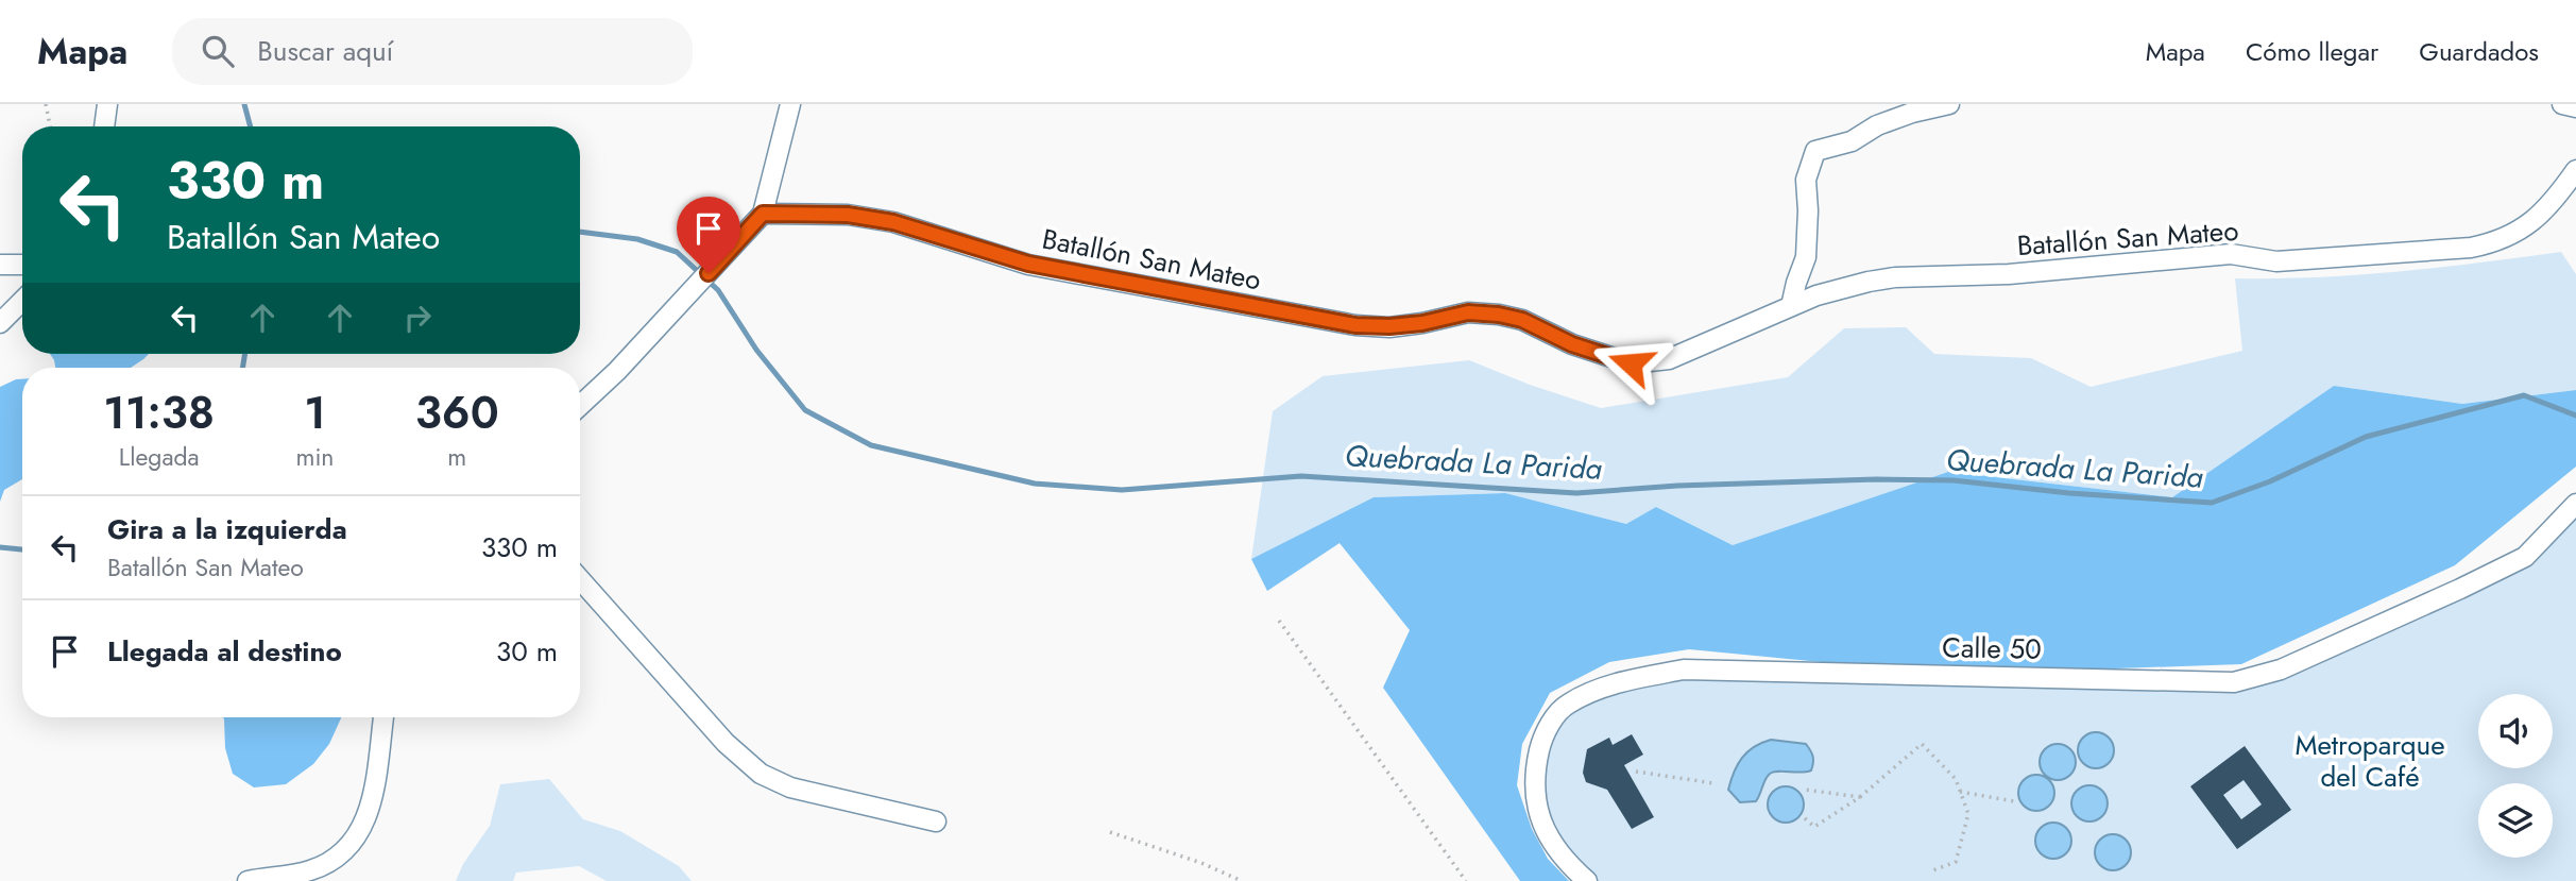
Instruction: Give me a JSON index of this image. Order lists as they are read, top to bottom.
{
  "streets": {
    "street": ["Batallón San Mateo", "Calle 50"]
  },
  "water": ["Quebrada La Parida"],
  "parks": ["Metroparque del Café"],
  "page": {
    "header": "Mapa",
    "search": "Buscar aquí",
    "nav": ["Mapa", "Cómo llegar", "Guardados"],
    "turn": ["330 m", "Batallón San Mateo"],
    "eta": [
      "11:38",
      "Llegada",
      "1",
      "min",
      "360",
      "m"
    ],
    "list": [
      {
        "name": "Gira a la izquierda",
        "note": "Batallón San Mateo",
        "value": "330 m"
      },
      {
        "name": "Llegada al destino",
        "value": "30 m"
      }
    ]
  }
}
